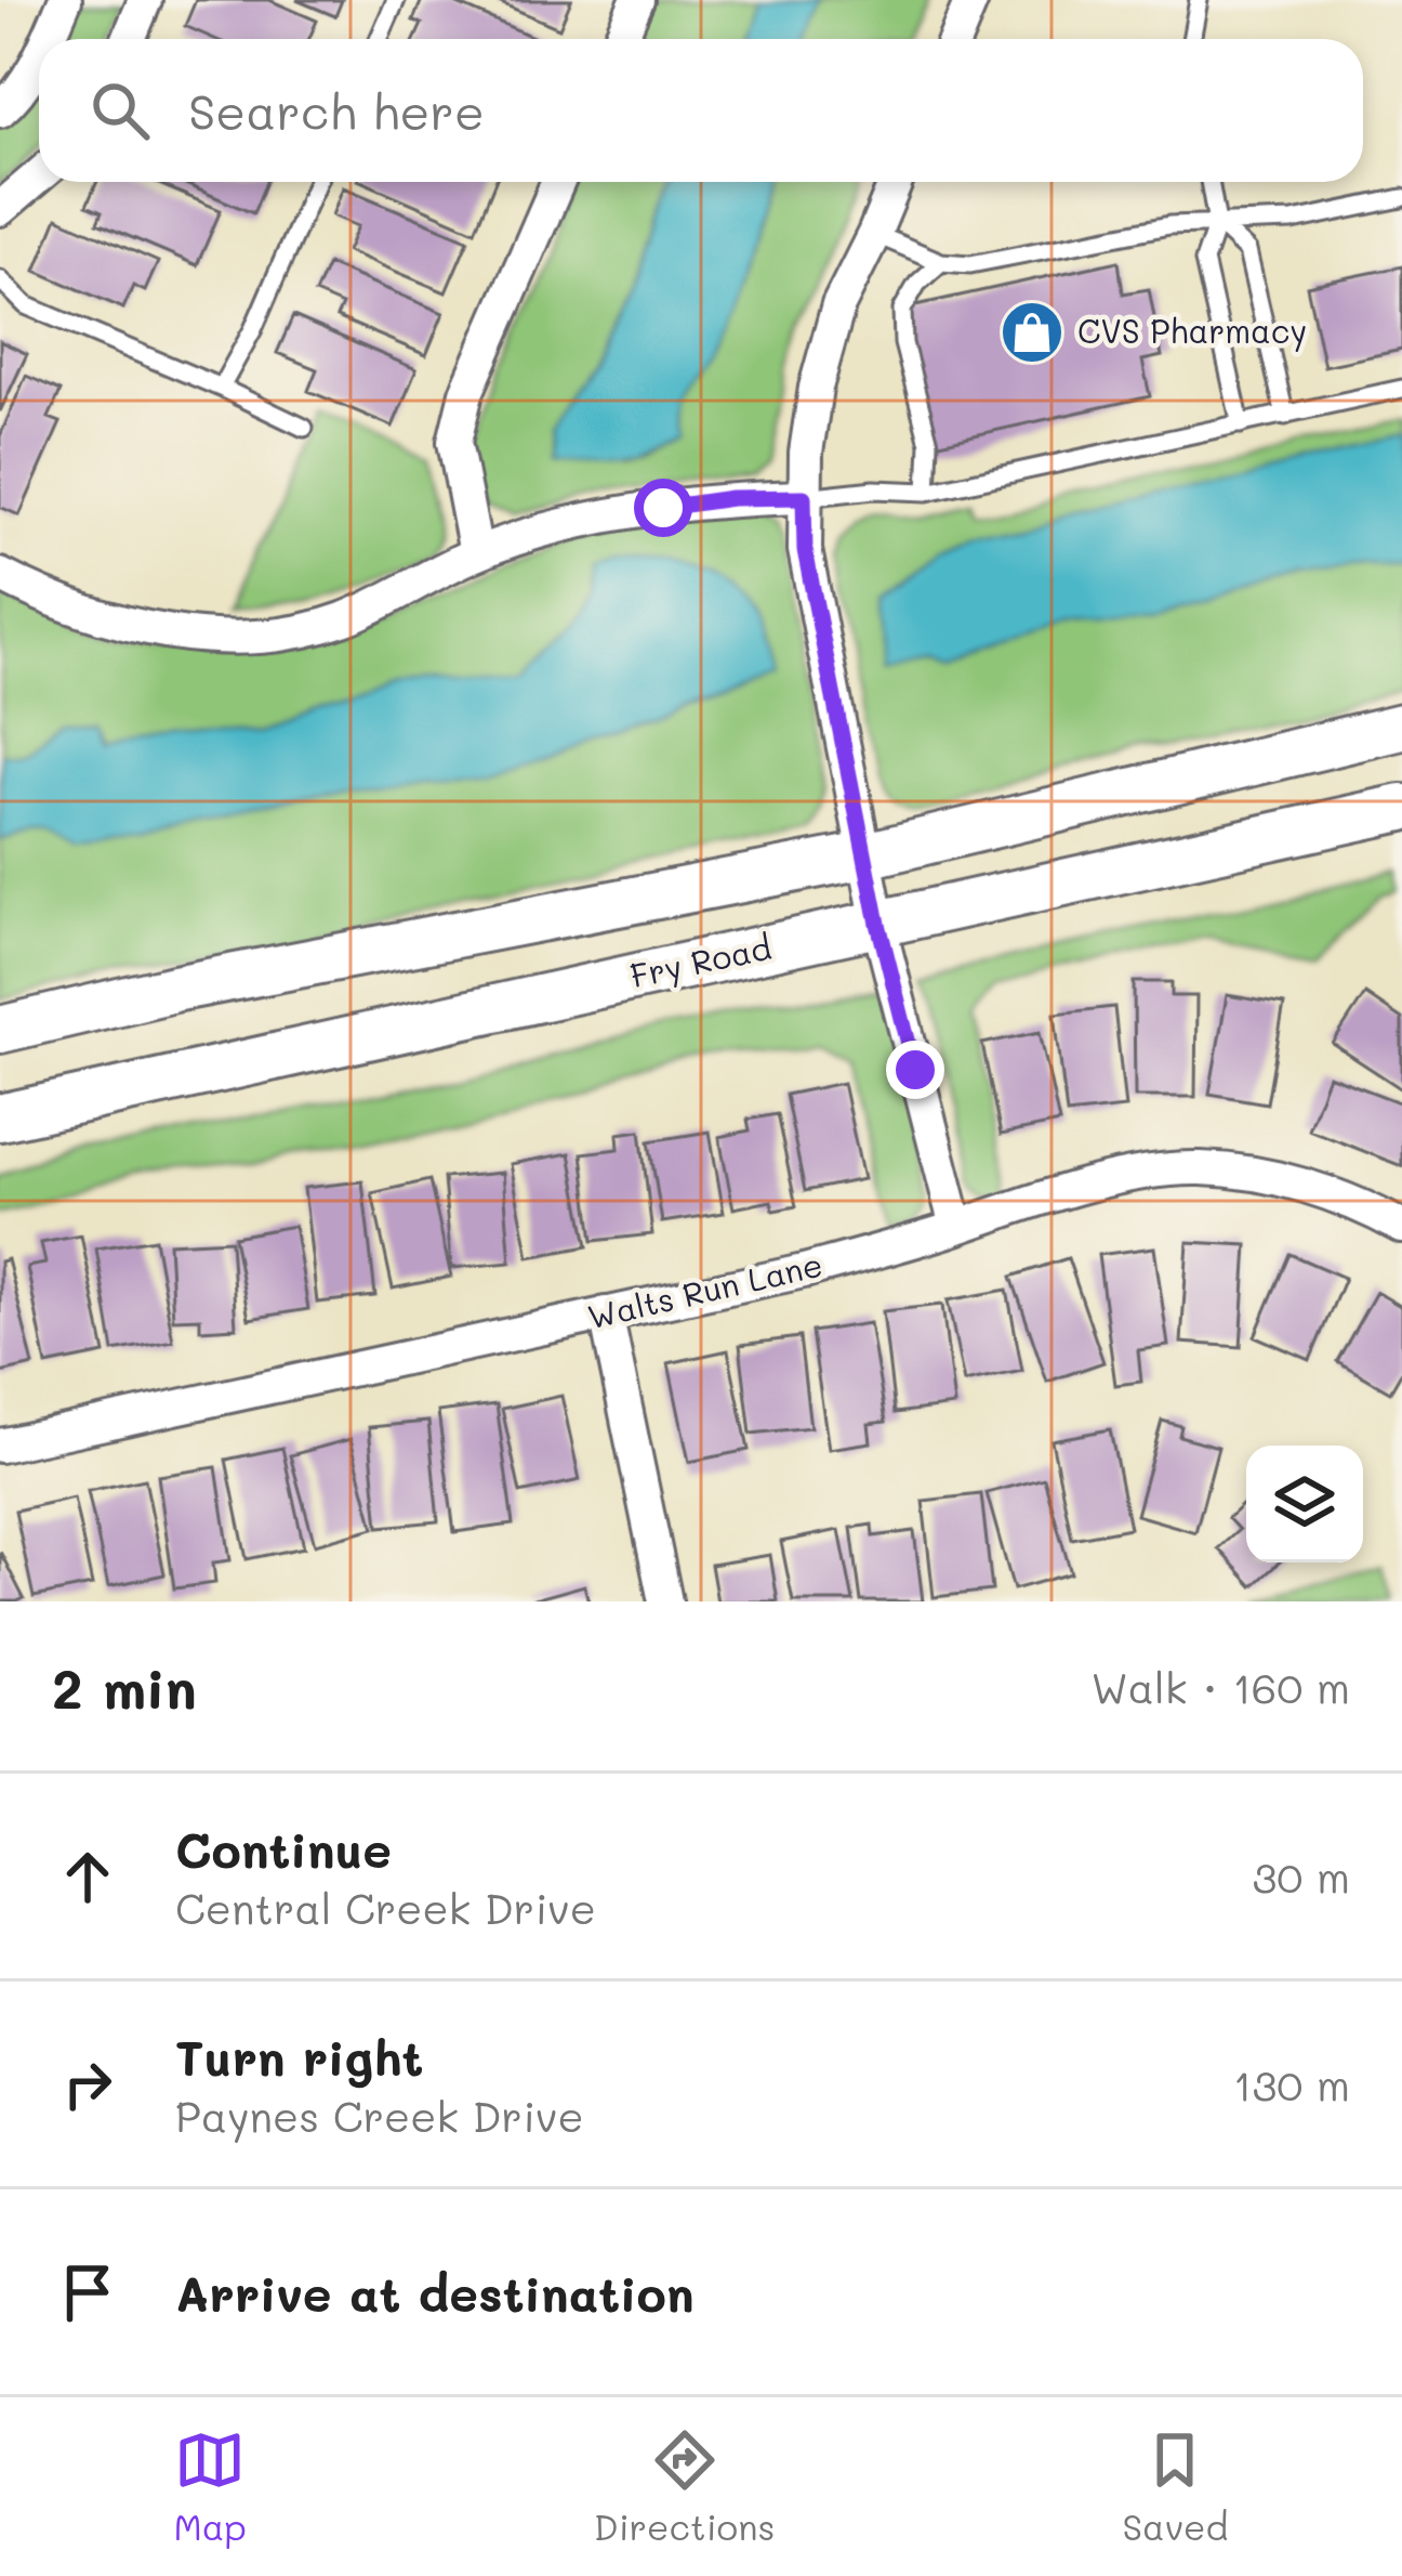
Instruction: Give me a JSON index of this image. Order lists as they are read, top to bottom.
{
  "streets": {
    "main road": ["Fry Road"],
    "street": ["Walts Run Lane"]
  },
  "places": {
    "shop": ["CVS Pharmacy"]
  },
  "page": {
    "search": "Search here",
    "heading": ["2 min", "Walk · 160 m"],
    "list": [
      ["Continue", "Central Creek Drive", "30 m"],
      ["Turn right", "Paynes Creek Drive", "130 m"],
      "Arrive at destination"
    ],
    "nav": ["Map", "Directions", "Saved"]
  }
}
